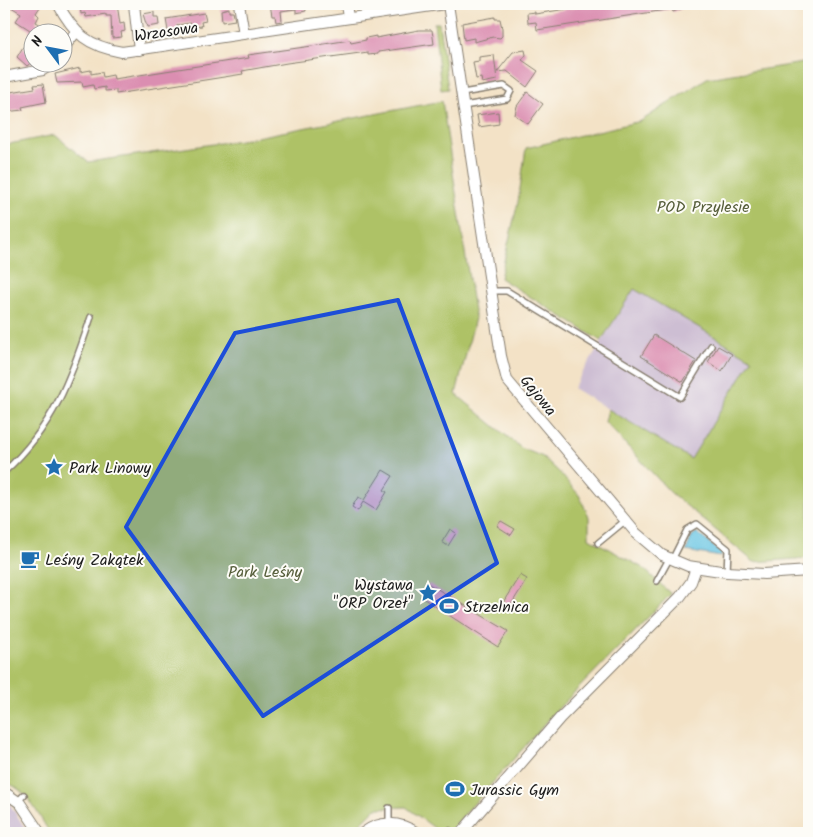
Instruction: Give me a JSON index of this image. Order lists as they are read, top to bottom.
{
  "streets": {
    "street": ["Wrzosowa", "Gajowa"]
  },
  "crossings": [
    ["Wrzosowa", "Gajowa"]
  ],
  "parks": ["POD Przylesie", "Park Leśny"],
  "places": {
    "place": ["Park Linowy", "Wystawa \"ORP Orzeł\""],
    "cafe": ["Leśny Zakątek"],
    "sports": ["Strzelnica", "Jurassic Gym"]
  },
  "north": "top left"
}
